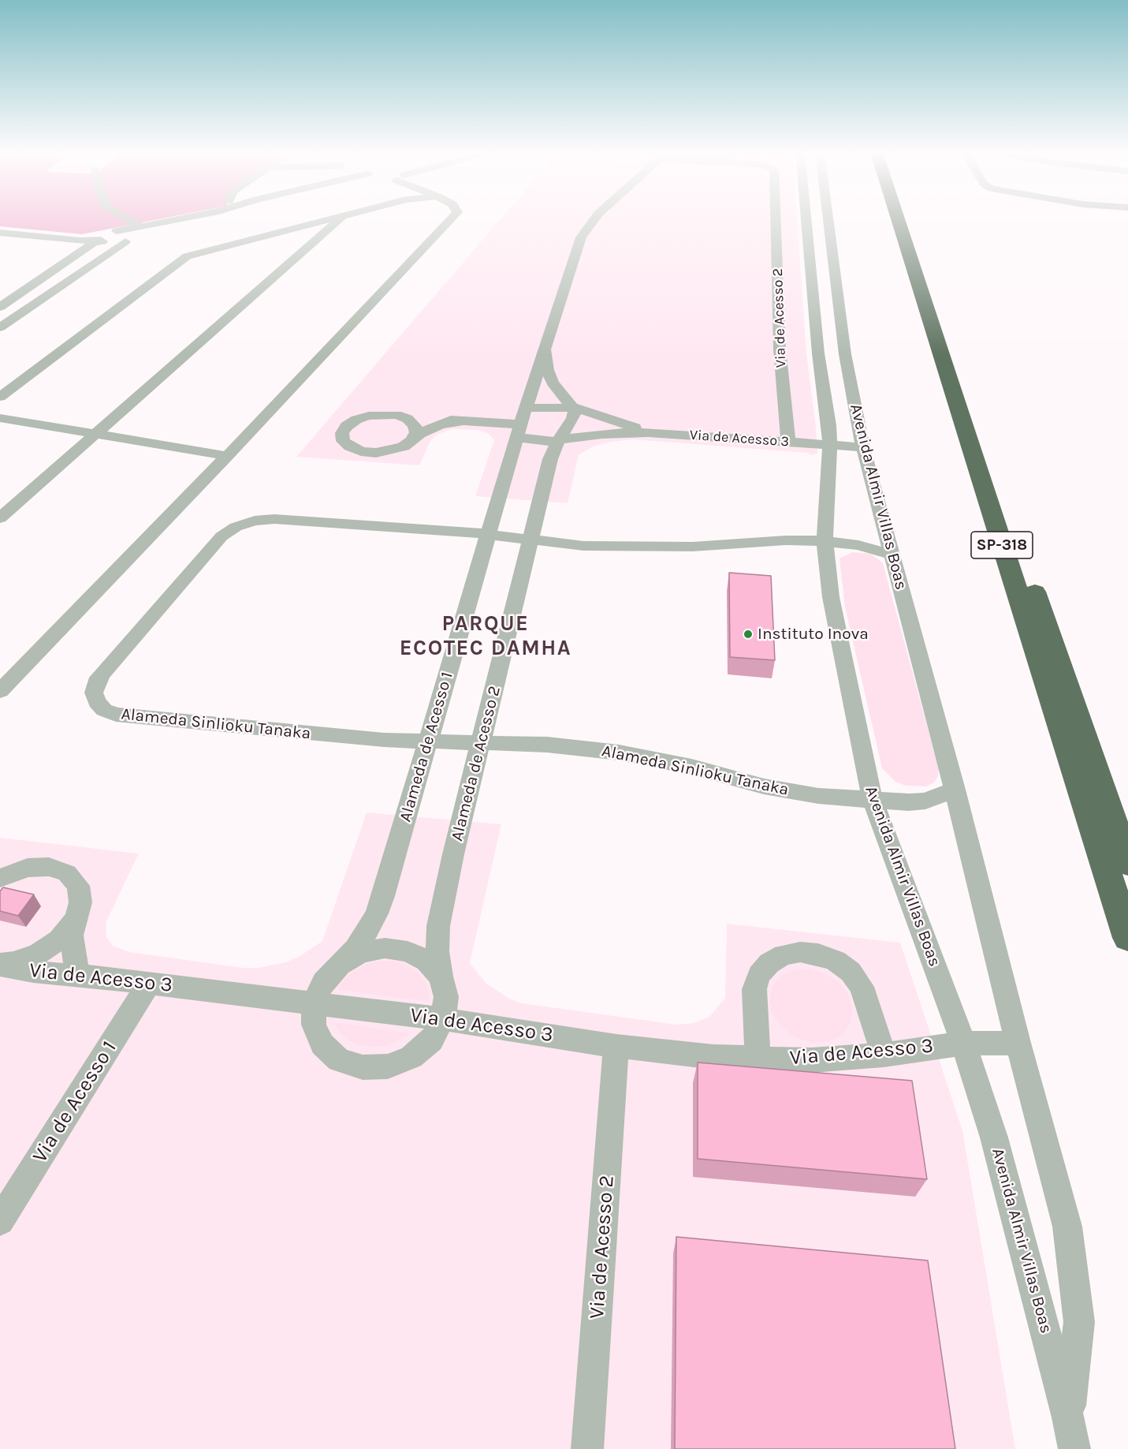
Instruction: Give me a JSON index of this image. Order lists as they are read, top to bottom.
{
  "streets": {
    "highway": ["SP-318"],
    "street": [
      "Via de Acesso 2",
      "Via de Acesso 3",
      "Avenida Almir Villas Boas",
      "Alameda Sinlioku Tanaka",
      "Alameda de Acesso 1",
      "Alameda de Acesso 2",
      "Via de Acesso 1"
    ]
  },
  "crossings": [
    ["Via de Acesso 2", "Via de Acesso 3"],
    ["Via de Acesso 3", "Avenida Almir Villas Boas"],
    ["Via de Acesso 3", "Alameda de Acesso 1"],
    ["Via de Acesso 3", "Alameda de Acesso 2"],
    ["Via de Acesso 3", "Via de Acesso 1"],
    ["Avenida Almir Villas Boas", "Alameda Sinlioku Tanaka"],
    ["Alameda Sinlioku Tanaka", "Alameda de Acesso 1"],
    ["Alameda Sinlioku Tanaka", "Alameda de Acesso 2"]
  ],
  "districts": ["PARQUE ECOTEC DAMHA"],
  "places": ["Instituto Inova"]
}
